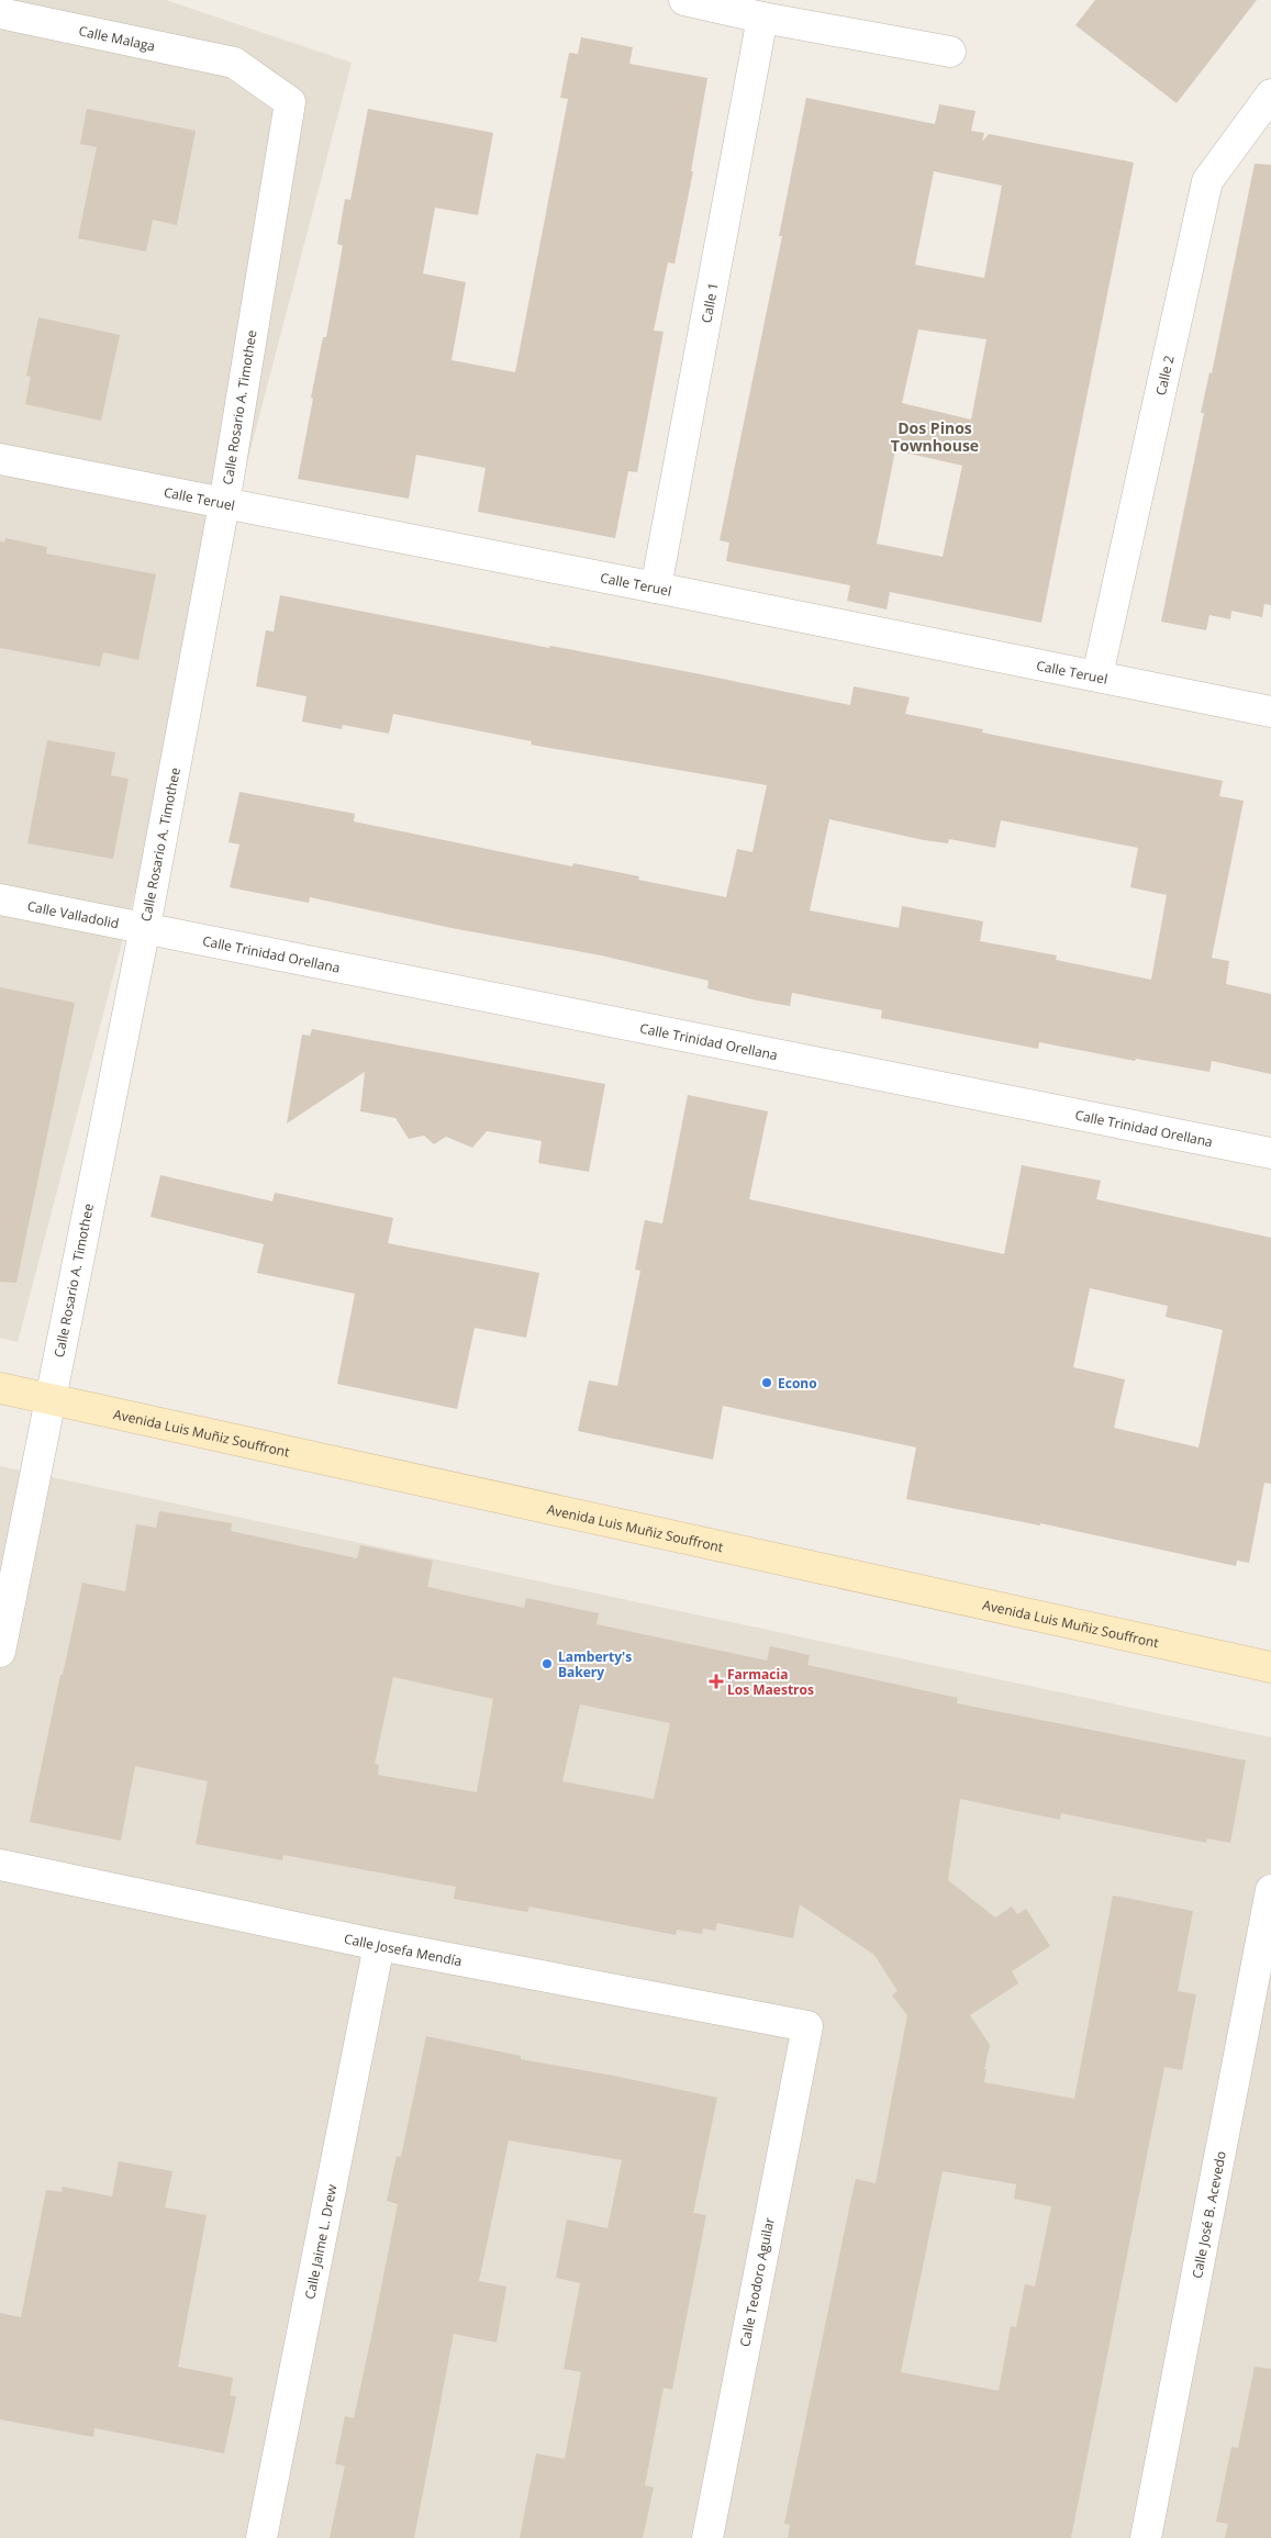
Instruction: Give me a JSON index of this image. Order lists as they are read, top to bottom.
{
  "streets": {
    "street": [
      "Calle Malaga",
      "Calle 1",
      "Calle 2",
      "Calle Rosario A. Timothee",
      "Calle Teruel",
      "Calle Valladolid",
      "Calle Trinidad Orellana",
      "Avenida Luis Muñiz Souffront",
      "Calle Josefa Mendía",
      "Calle José B. Acevedo",
      "Calle Jaime L. Drew",
      "Calle Teodoro Aguilar"
    ]
  },
  "crossings": [
    ["Calle Malaga", "Calle Rosario A. Timothee"],
    ["Calle 1", "Calle Teruel"],
    ["Calle 2", "Calle Teruel"],
    ["Calle Rosario A. Timothee", "Calle Teruel"],
    ["Calle Rosario A. Timothee", "Calle Valladolid"],
    ["Calle Rosario A. Timothee", "Calle Trinidad Orellana"],
    ["Calle Rosario A. Timothee", "Avenida Luis Muñiz Souffront"],
    ["Calle Valladolid", "Calle Trinidad Orellana"],
    ["Calle Josefa Mendía", "Calle Jaime L. Drew"],
    ["Calle Josefa Mendía", "Calle Teodoro Aguilar"]
  ],
  "districts": ["Dos Pinos Townhouse"],
  "places": {
    "other": ["Econo", "Lamberty's Bakery"],
    "health": ["Farmacia Los Maestros"]
  }
}
